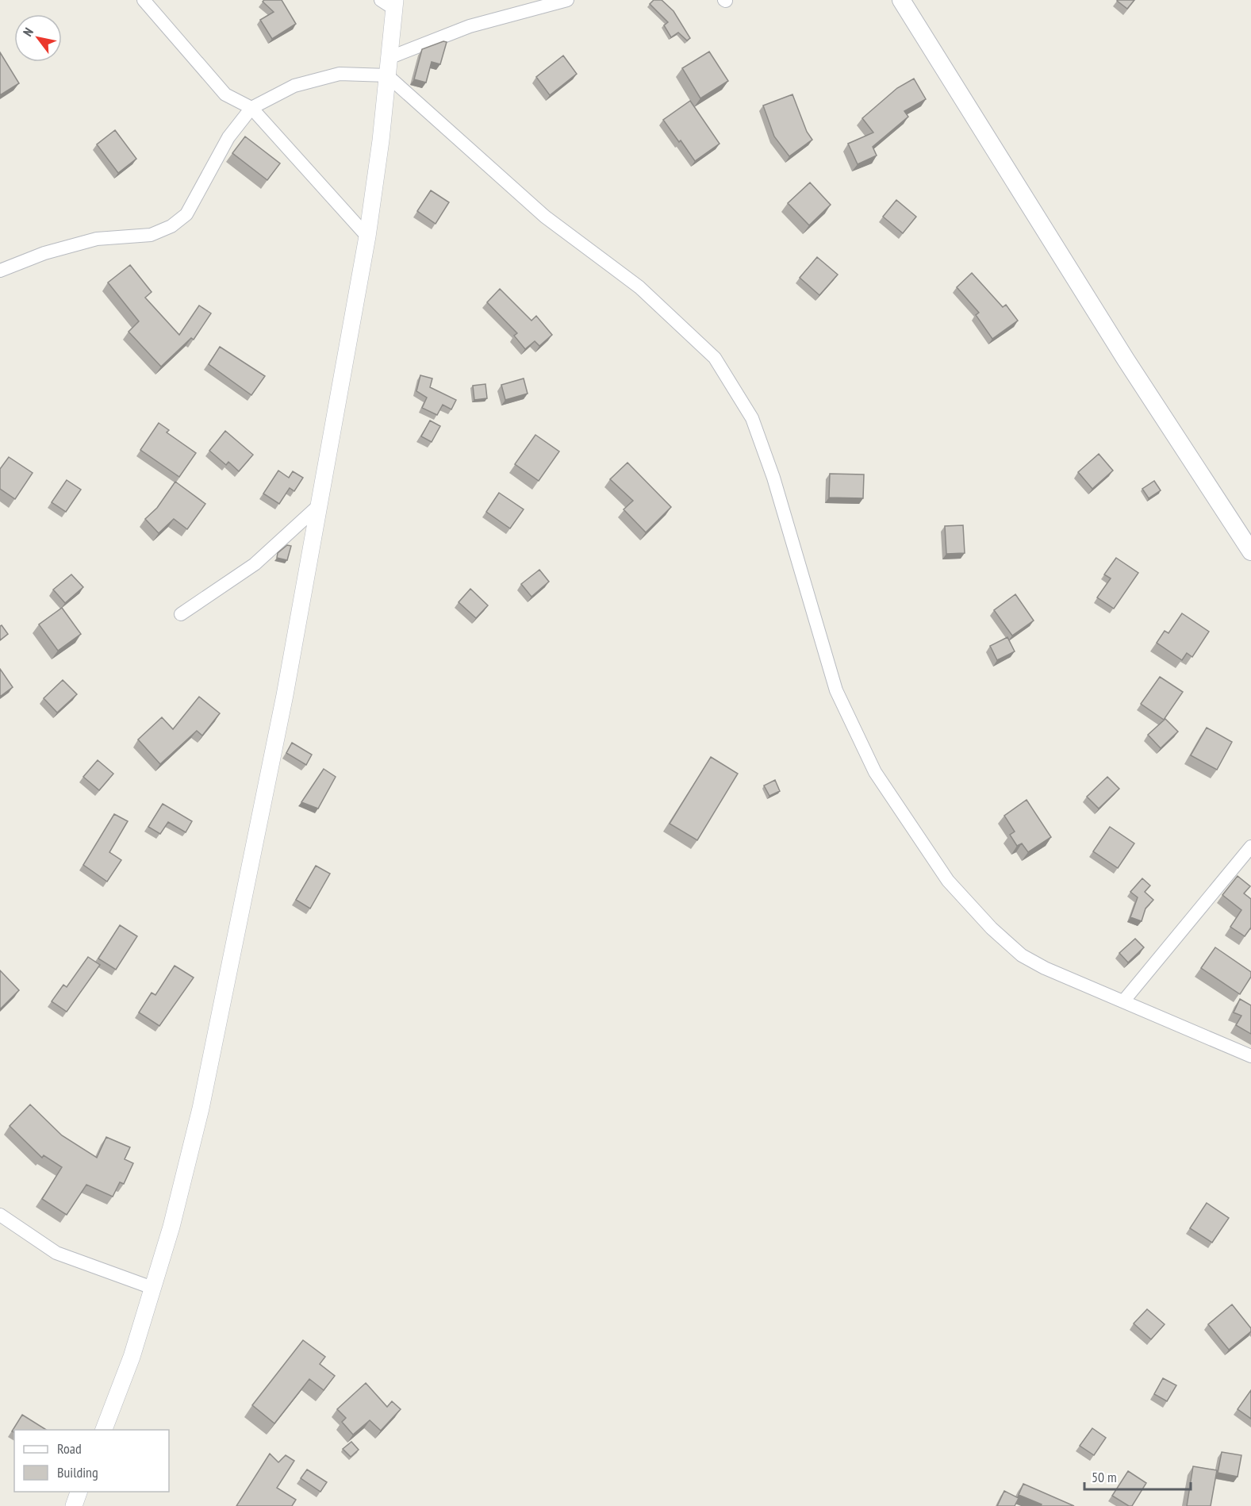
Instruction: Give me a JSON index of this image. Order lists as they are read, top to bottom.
{
  "legend": ["Road", "Building"],
  "scale_bar": "50 m",
  "north": "top left"
}
